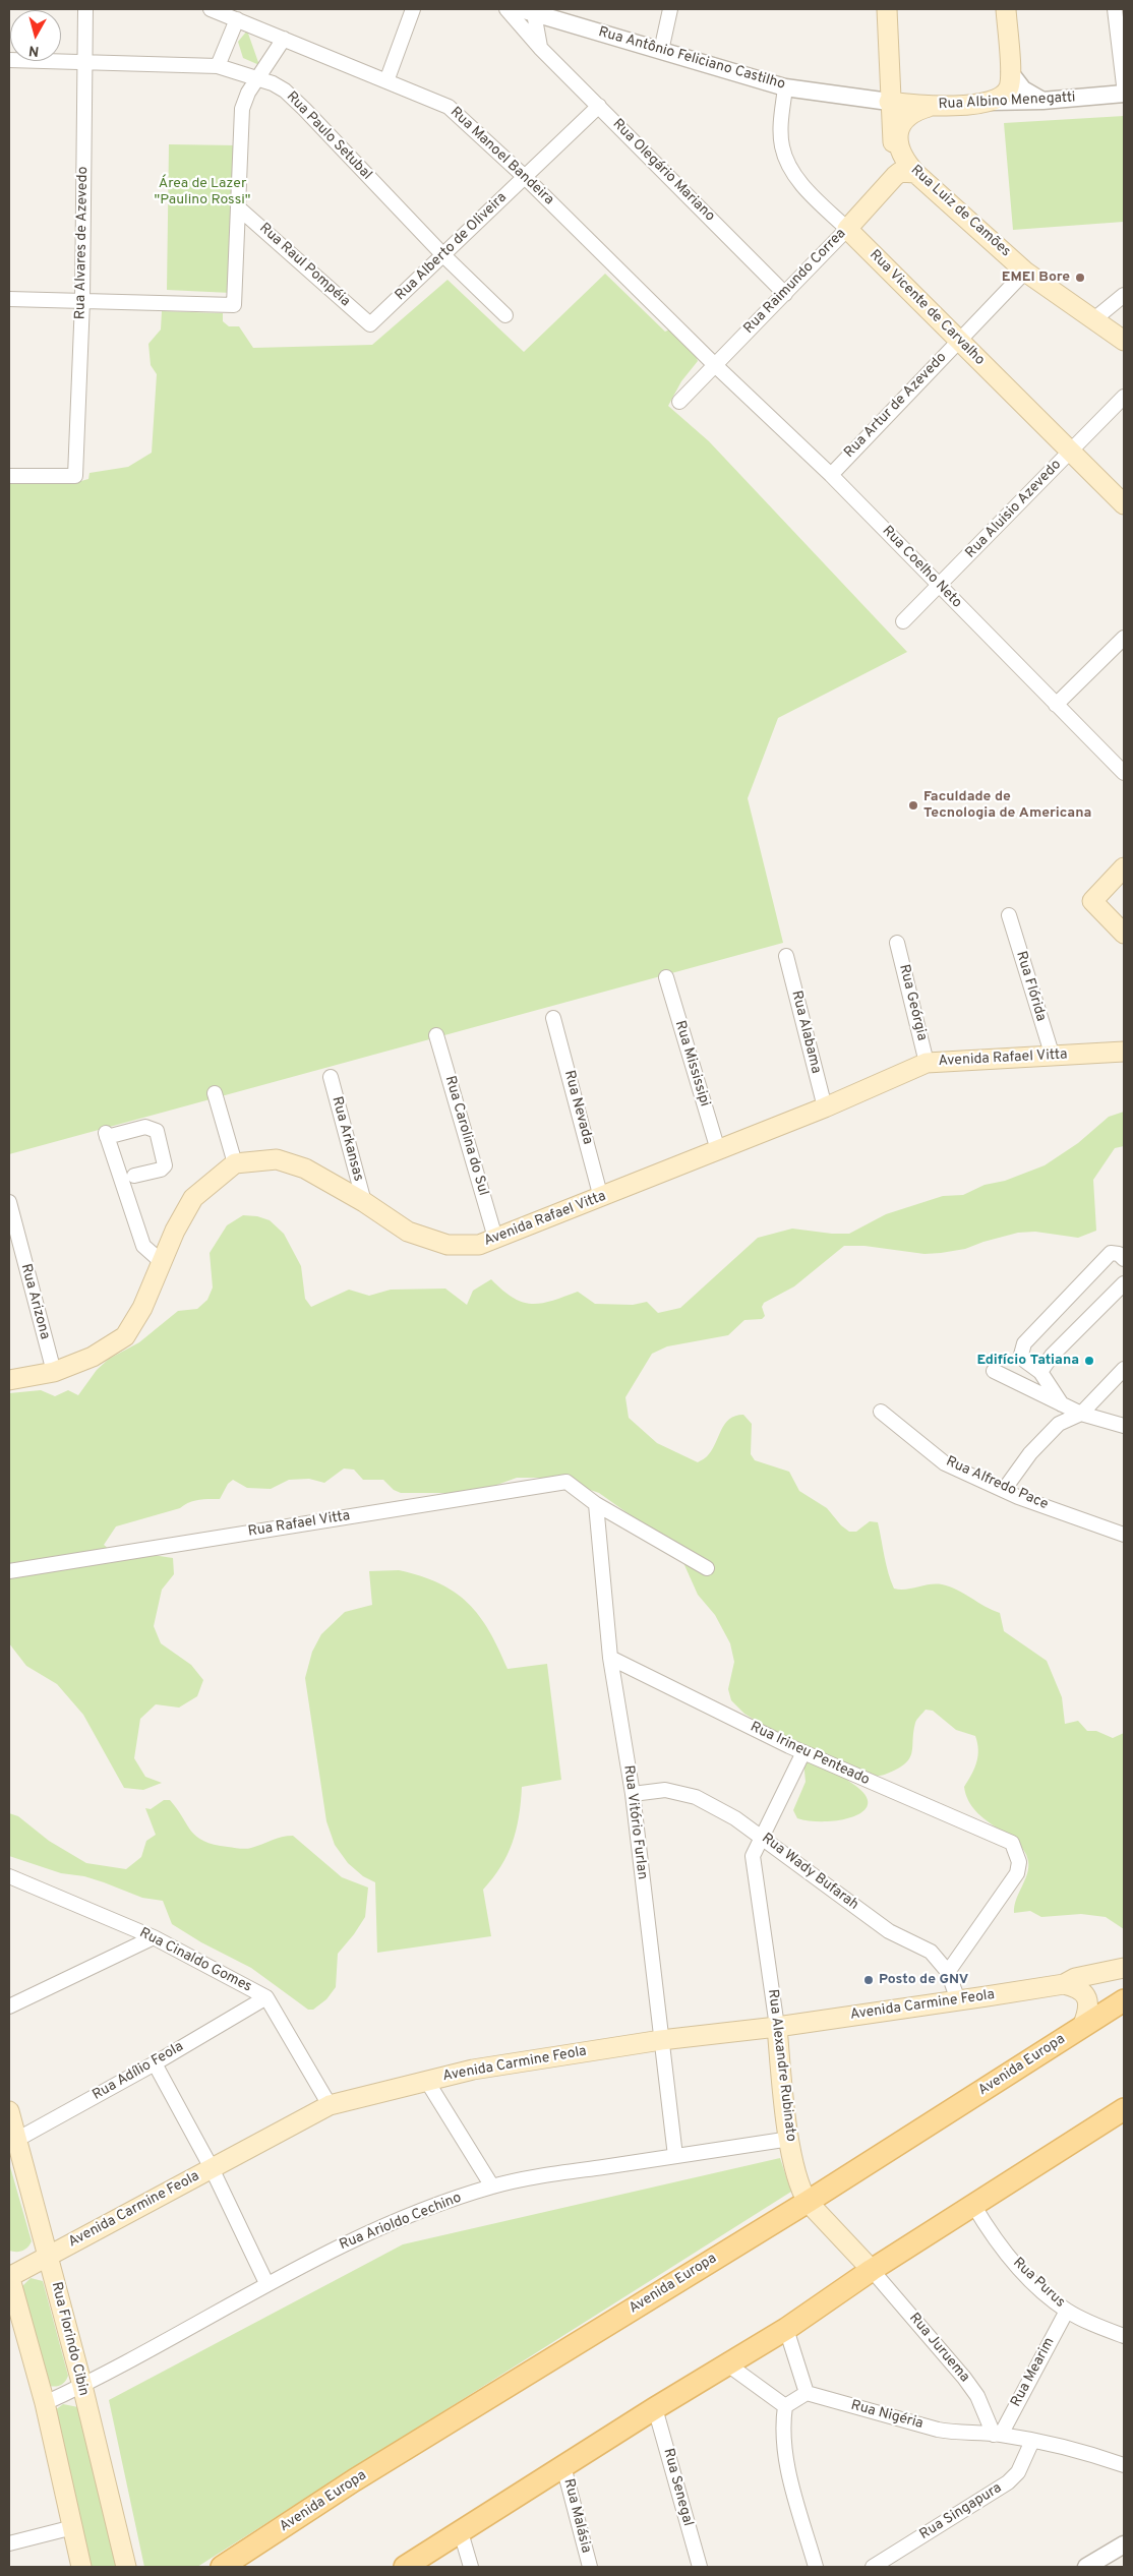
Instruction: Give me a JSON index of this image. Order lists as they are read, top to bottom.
{
  "streets": {
    "main road": [
      "Rua Albino Menegatti",
      "Rua Luiz de Camões",
      "Rua Raimundo Correa",
      "Rua Vicente de Carvalho",
      "Avenida Rafael Vitta",
      "Avenida Carmine Feola",
      "Rua Alexandre Rubinato",
      "Avenida Europa",
      "Rua Florindo Cibin"
    ],
    "street": [
      "Rua Antônio Feliciano Castilho",
      "Rua Paulo Setubal",
      "Rua Manoel Bandeira",
      "Rua Olegário Mariano",
      "Rua Alvares de Azevedo",
      "Rua Alberto de Oliveira",
      "Rua Raul Pompéia",
      "Rua Artur de Azevedo",
      "Rua Aluisio Azevedo",
      "Rua Coelho Neto",
      "Rua Flórida",
      "Rua Geórgia",
      "Rua Alabama",
      "Rua Mississipi",
      "Rua Nevada",
      "Rua Carolina do Sul",
      "Rua Arkansas",
      "Rua Arizona",
      "Rua Alfredo Pace",
      "Rua Rafael Vitta",
      "Rua Irineu Penteado",
      "Rua Vitório Furlan",
      "Rua Wady Bufarah",
      "Rua Cinaldo Gomes",
      "Rua Adílio Feola",
      "Rua Arioldo Cechino",
      "Rua Purus",
      "Rua Juruema",
      "Rua Mearim",
      "Rua Nigéria",
      "Rua Senegal",
      "Rua Singapura",
      "Rua Malásia"
    ]
  },
  "crossings": [
    ["Rua Antônio Feliciano Castilho", "Rua Albino Menegatti"],
    ["Rua Antônio Feliciano Castilho", "Rua Luiz de Camões"],
    ["Rua Antônio Feliciano Castilho", "Rua Vicente de Carvalho"],
    ["Rua Albino Menegatti", "Rua Luiz de Camões"],
    ["Rua Paulo Setubal", "Rua Alvares de Azevedo"],
    ["Rua Paulo Setubal", "Rua Alberto de Oliveira"],
    ["Rua Manoel Bandeira", "Rua Alberto de Oliveira"],
    ["Rua Manoel Bandeira", "Rua Raimundo Correa"],
    ["Rua Manoel Bandeira", "Rua Coelho Neto"],
    ["Rua Olegário Mariano", "Rua Alberto de Oliveira"],
    ["Rua Olegário Mariano", "Rua Raimundo Correa"],
    ["Rua Luiz de Camões", "Rua Raimundo Correa"],
    ["Rua Luiz de Camões", "Rua Artur de Azevedo"],
    ["Rua Alberto de Oliveira", "Rua Raul Pompéia"],
    ["Rua Raimundo Correa", "Rua Vicente de Carvalho"],
    ["Rua Raimundo Correa", "Rua Coelho Neto"],
    ["Rua Vicente de Carvalho", "Rua Artur de Azevedo"],
    ["Rua Vicente de Carvalho", "Rua Aluisio Azevedo"],
    ["Rua Artur de Azevedo", "Rua Coelho Neto"],
    ["Rua Aluisio Azevedo", "Rua Coelho Neto"],
    ["Rua Flórida", "Avenida Rafael Vitta"],
    ["Rua Geórgia", "Avenida Rafael Vitta"],
    ["Rua Alabama", "Avenida Rafael Vitta"],
    ["Avenida Rafael Vitta", "Rua Mississipi"],
    ["Avenida Rafael Vitta", "Rua Nevada"],
    ["Avenida Rafael Vitta", "Rua Carolina do Sul"],
    ["Avenida Rafael Vitta", "Rua Arkansas"],
    ["Rua Rafael Vitta", "Rua Vitório Furlan"],
    ["Rua Irineu Penteado", "Rua Vitório Furlan"],
    ["Rua Irineu Penteado", "Rua Wady Bufarah"],
    ["Rua Irineu Penteado", "Rua Alexandre Rubinato"],
    ["Rua Vitório Furlan", "Rua Wady Bufarah"],
    ["Rua Vitório Furlan", "Avenida Carmine Feola"],
    ["Rua Vitório Furlan", "Rua Arioldo Cechino"],
    ["Rua Wady Bufarah", "Avenida Carmine Feola"],
    ["Rua Wady Bufarah", "Rua Alexandre Rubinato"],
    ["Rua Cinaldo Gomes", "Avenida Carmine Feola"],
    ["Rua Cinaldo Gomes", "Rua Adílio Feola"],
    ["Avenida Carmine Feola", "Rua Alexandre Rubinato"],
    ["Avenida Carmine Feola", "Rua Florindo Cibin"],
    ["Rua Alexandre Rubinato", "Avenida Europa"],
    ["Rua Alexandre Rubinato", "Rua Arioldo Cechino"],
    ["Rua Alexandre Rubinato", "Rua Juruema"],
    ["Rua Adílio Feola", "Rua Florindo Cibin"],
    ["Rua Arioldo Cechino", "Rua Florindo Cibin"],
    ["Rua Purus", "Rua Mearim"],
    ["Rua Juruema", "Rua Mearim"],
    ["Rua Juruema", "Rua Nigéria"],
    ["Rua Mearim", "Rua Nigéria"],
    ["Rua Nigéria", "Rua Singapura"]
  ],
  "parks": ["Área de Lazer \"Paulino Rossi\""],
  "places": [
    "EMEI Bore",
    "Faculdade de Tecnologia de Americana",
    "Edifício Tatiana",
    "Posto de GNV"
  ],
  "north": "bottom"
}
